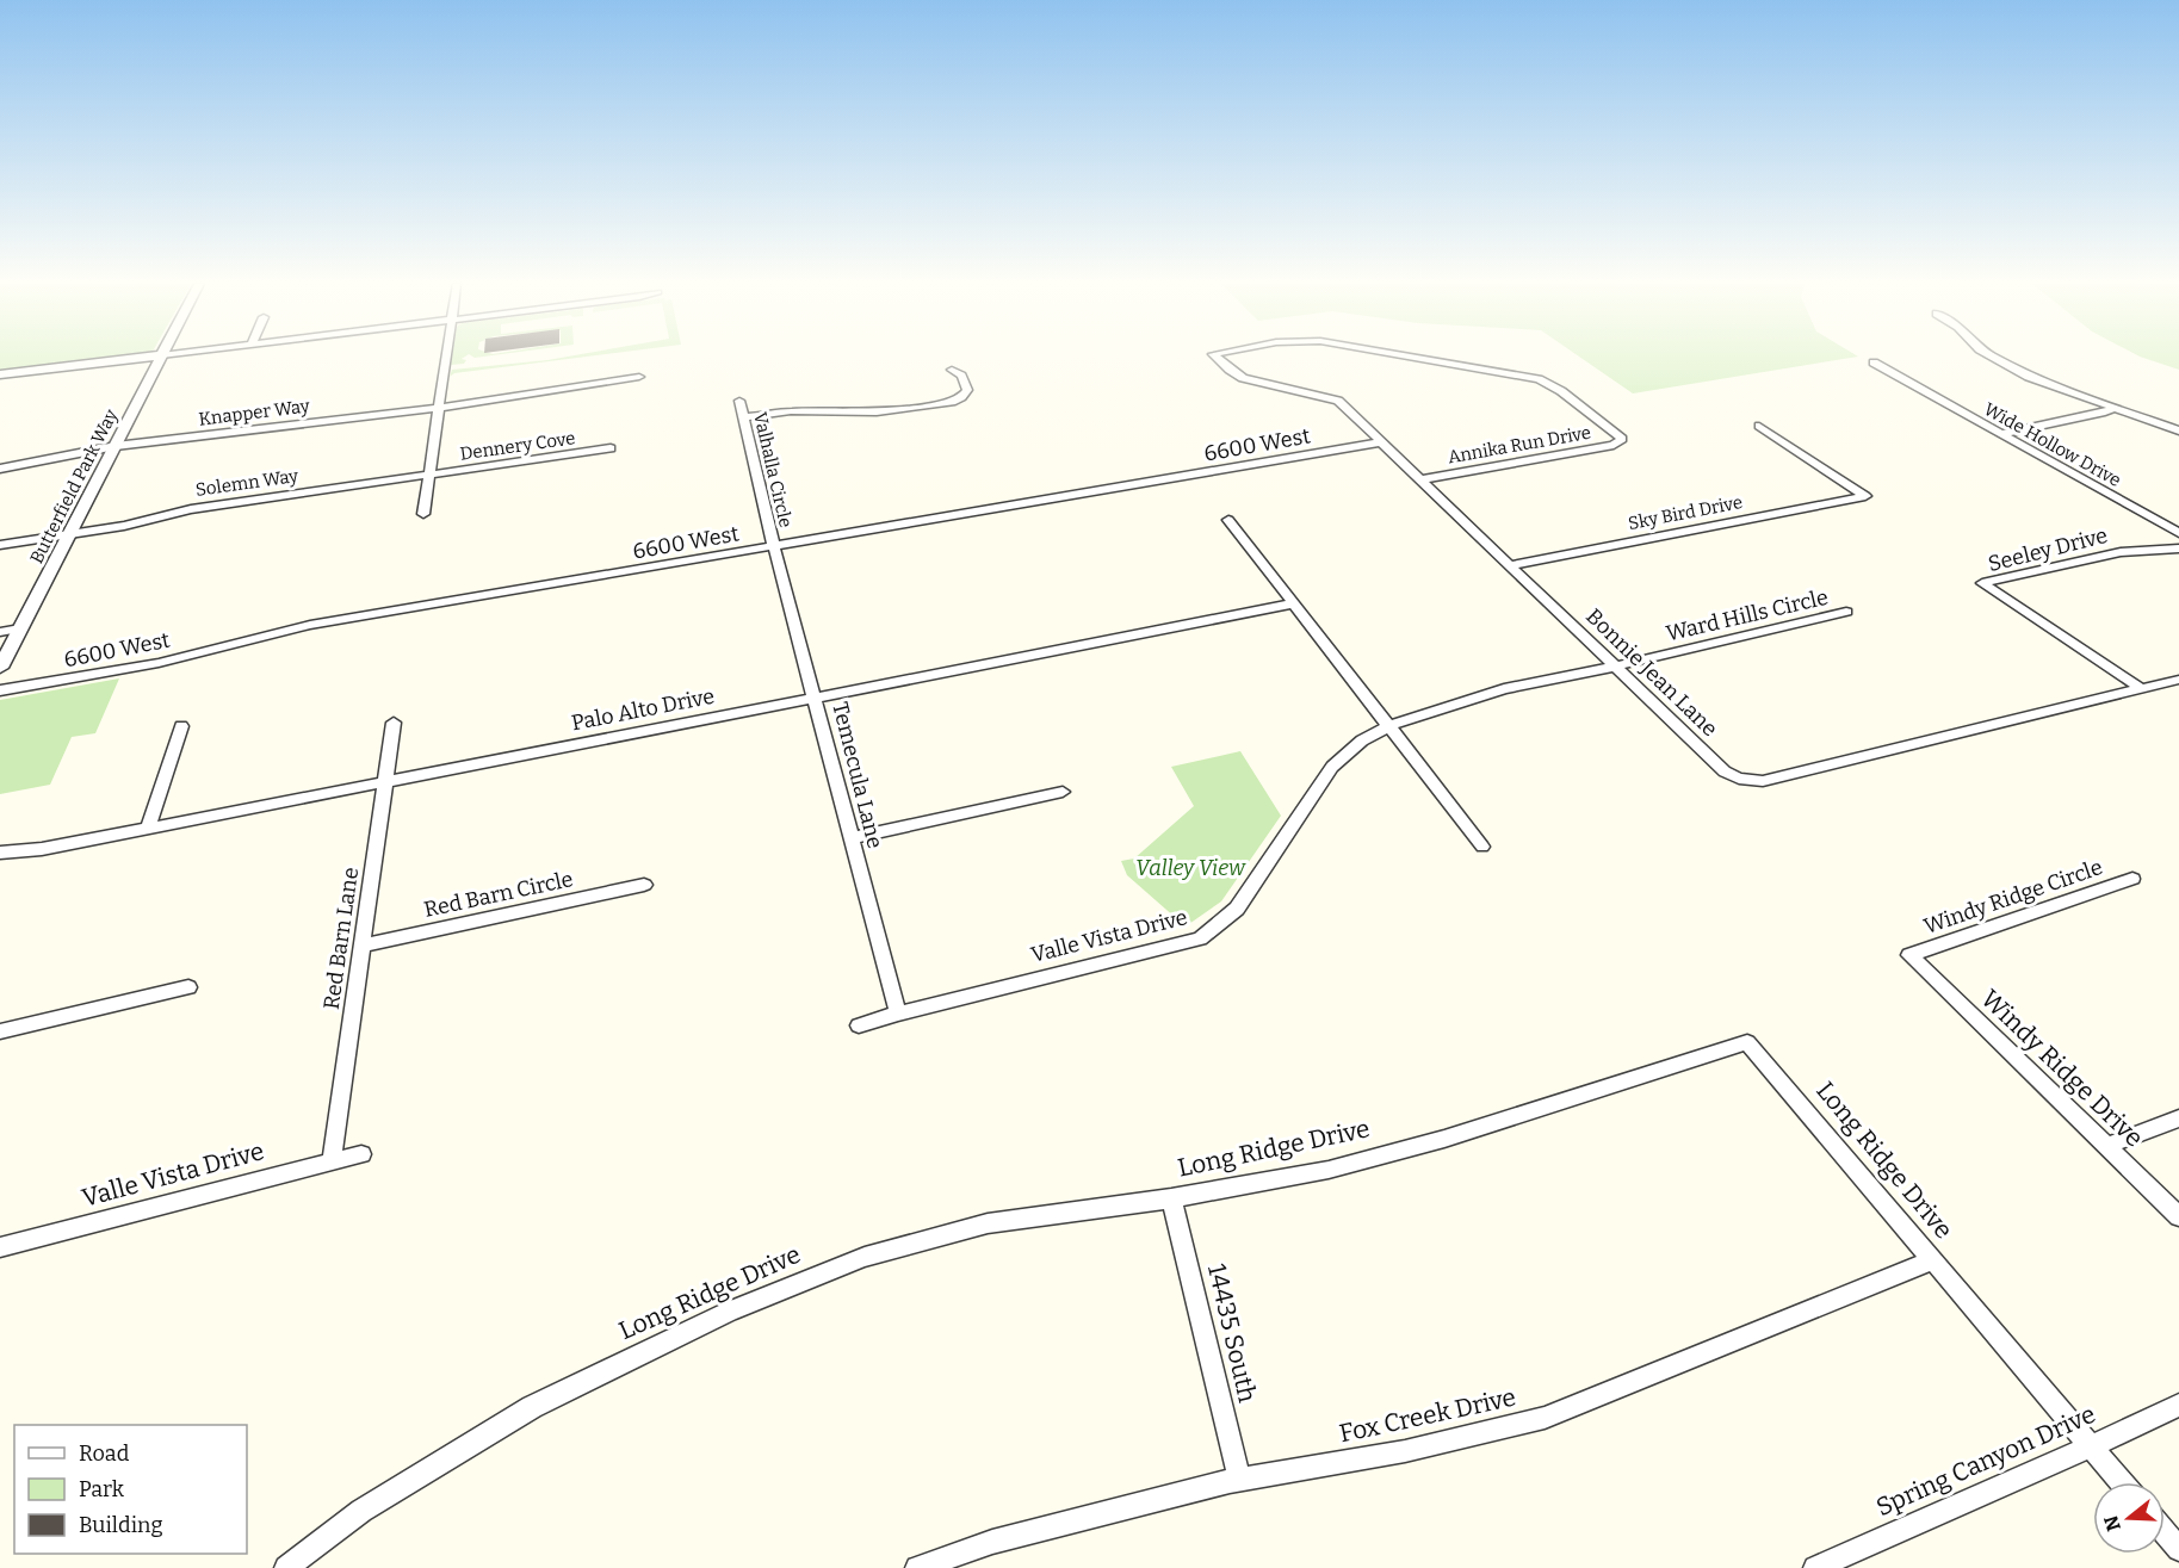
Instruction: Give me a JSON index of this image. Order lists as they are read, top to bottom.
{
  "streets": {
    "street": [
      "Knapper Way",
      "6600 West",
      "Annika Run Drive",
      "Wide Hollow Drive",
      "Dennery Cove",
      "Valhalla Circle",
      "Solemn Way",
      "Butterfield Park Way",
      "Sky Bird Drive",
      "Seeley Drive",
      "Ward Hills Circle",
      "Bonnie Jean Lane",
      "Palo Alto Drive",
      "Temecula Lane",
      "Red Barn Circle",
      "Windy Ridge Circle",
      "Valle Vista Drive",
      "Red Barn Lane",
      "Windy Ridge Drive",
      "Long Ridge Drive",
      "14435 South",
      "Fox Creek Drive",
      "Spring Canyon Drive"
    ]
  },
  "crossings": [
    ["Knapper Way", "Butterfield Park Way"],
    ["6600 West", "Valhalla Circle"],
    ["6600 West", "Bonnie Jean Lane"],
    ["6600 West", "Temecula Lane"],
    ["Annika Run Drive", "Bonnie Jean Lane"],
    ["Dennery Cove", "Solemn Way"],
    ["Valhalla Circle", "Temecula Lane"],
    ["Solemn Way", "Butterfield Park Way"],
    ["Sky Bird Drive", "Bonnie Jean Lane"],
    ["Seeley Drive", "Bonnie Jean Lane"],
    ["Ward Hills Circle", "Bonnie Jean Lane"],
    ["Ward Hills Circle", "Valle Vista Drive"],
    ["Bonnie Jean Lane", "Valle Vista Drive"],
    ["Palo Alto Drive", "Temecula Lane"],
    ["Palo Alto Drive", "Red Barn Lane"],
    ["Temecula Lane", "Valle Vista Drive"],
    ["Red Barn Circle", "Red Barn Lane"],
    ["Windy Ridge Circle", "Windy Ridge Drive"],
    ["Valle Vista Drive", "Red Barn Lane"],
    ["Long Ridge Drive", "14435 South"],
    ["Long Ridge Drive", "Fox Creek Drive"],
    ["Long Ridge Drive", "Spring Canyon Drive"],
    ["14435 South", "Fox Creek Drive"]
  ],
  "parks": ["Valley View"],
  "legend": ["Road", "Park", "Building"],
  "north": "left"
}
